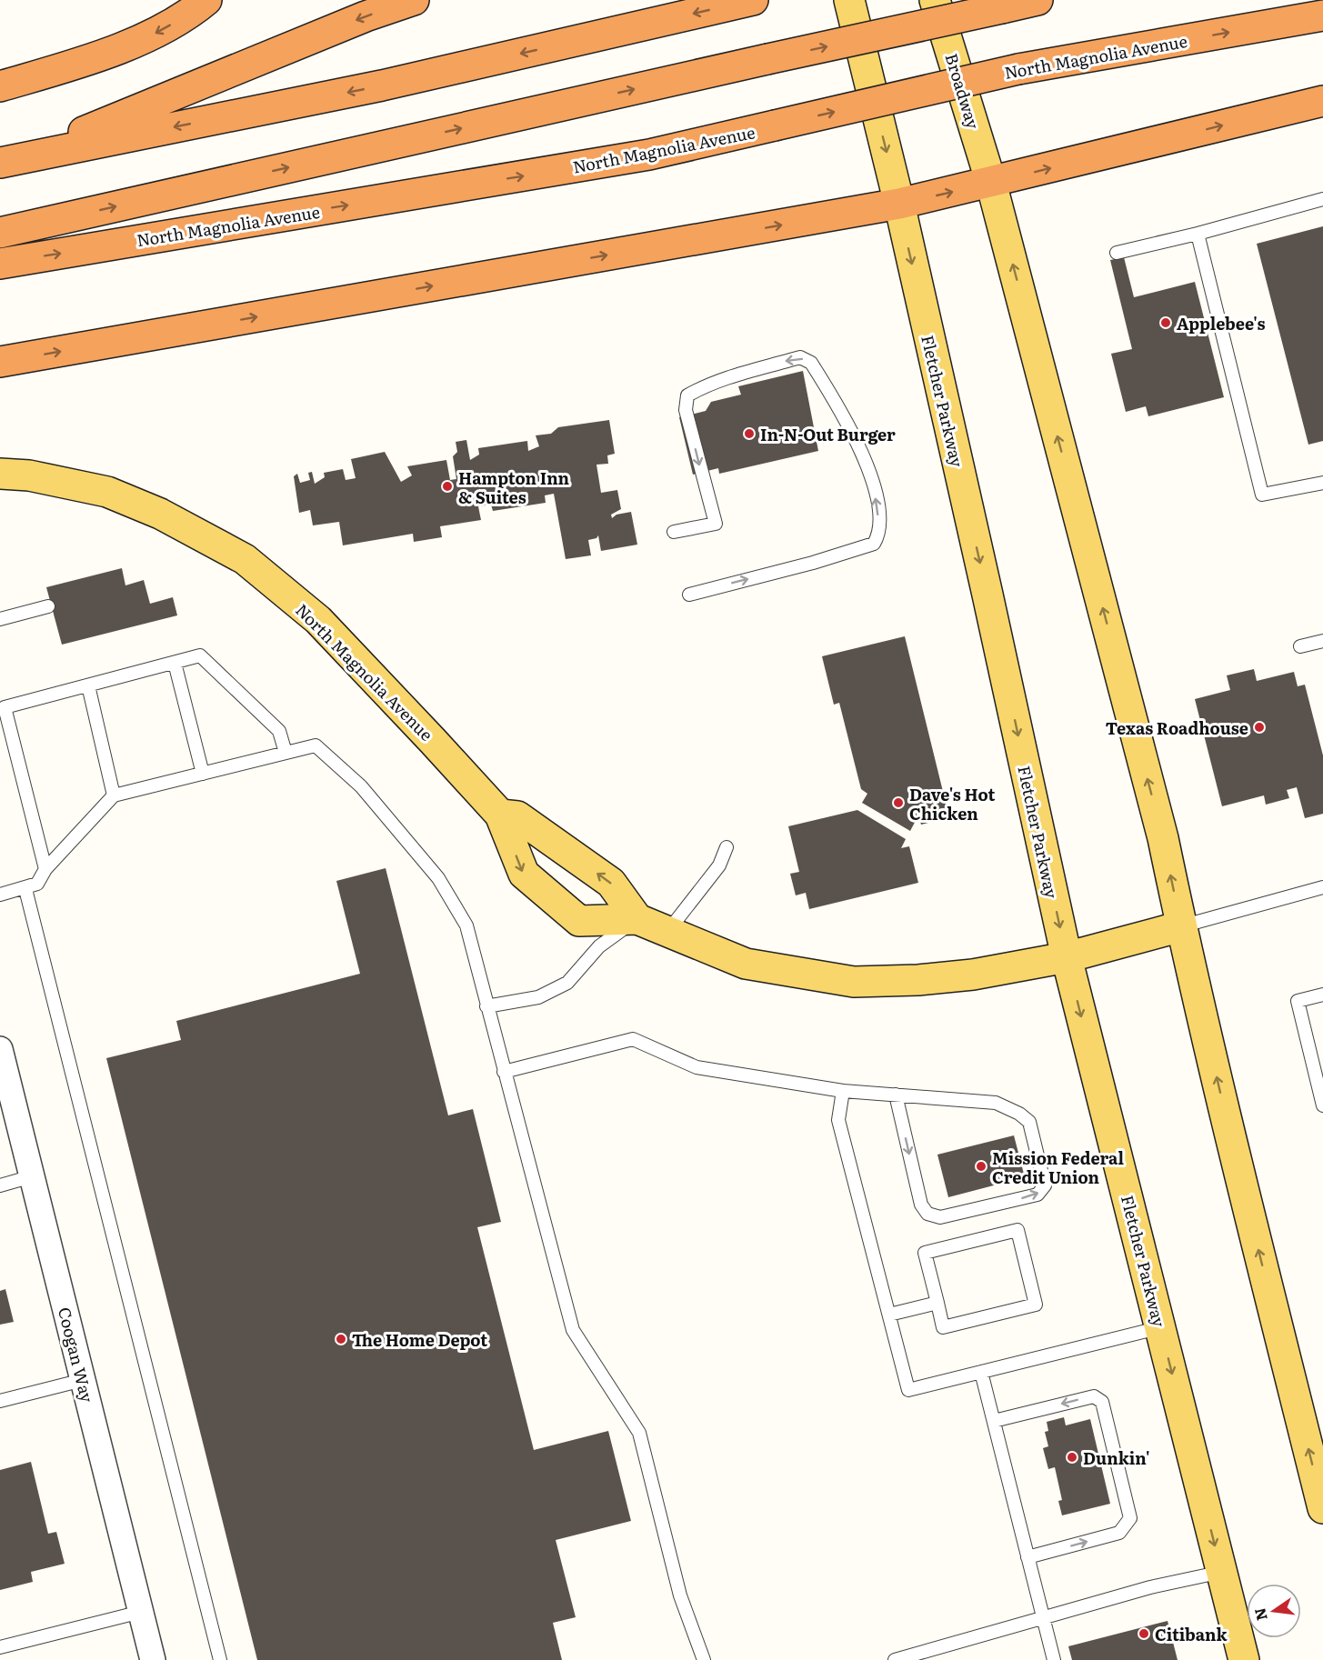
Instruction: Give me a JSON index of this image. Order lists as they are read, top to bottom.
{
  "streets": {
    "highway": ["North Magnolia Avenue"],
    "main road": ["Broadway", "Fletcher Parkway"],
    "street": ["Coogan Way"]
  },
  "crossings": [
    ["North Magnolia Avenue", "Fletcher Parkway"]
  ],
  "places": [
    "Applebee's",
    "In-N-Out Burger",
    "Hampton Inn & Suites",
    "Texas Roadhouse",
    "Dave's Hot Chicken",
    "Mission Federal Credit Union",
    "The Home Depot",
    "Dunkin'",
    "Citibank"
  ],
  "north": "left"
}
